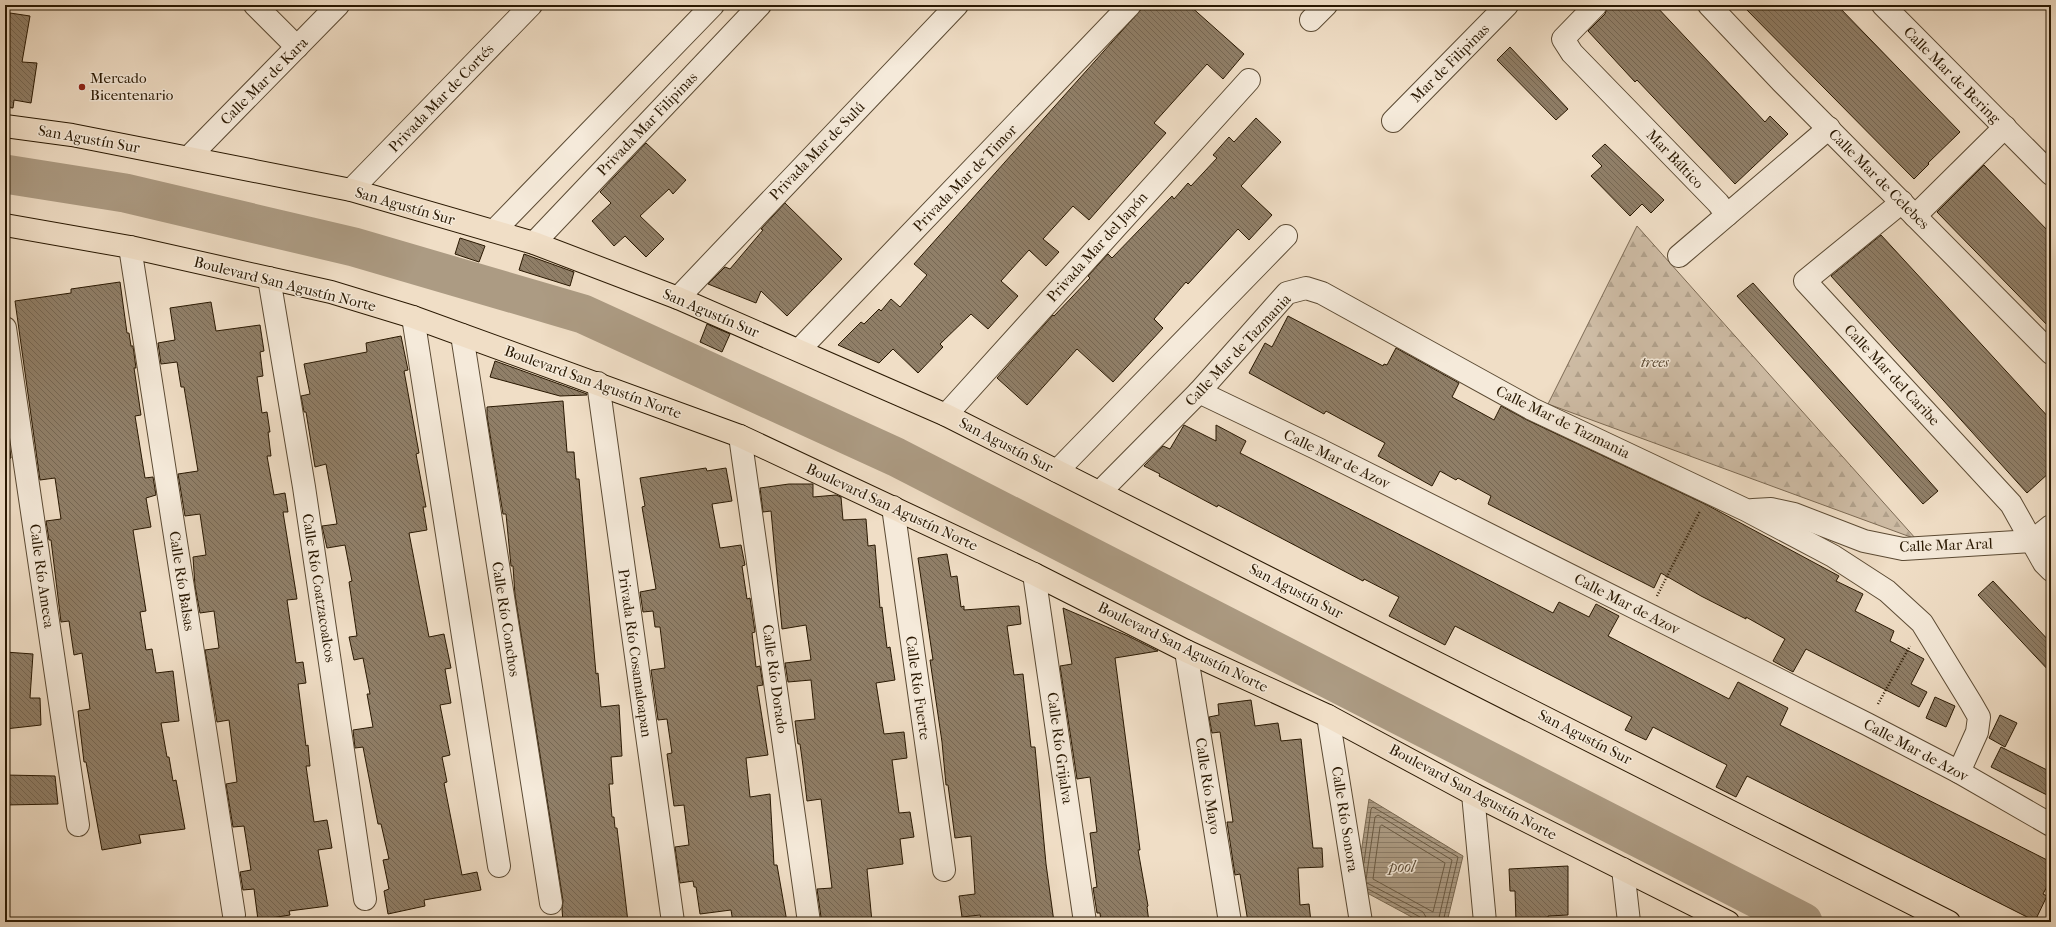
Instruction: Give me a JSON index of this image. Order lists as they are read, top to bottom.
{
  "streets": {
    "main road": ["San Agustín Sur", "Boulevard San Agustín Norte"],
    "street": [
      "Mar de Filipinas",
      "Calle Mar de Bering",
      "Calle Mar de Kara",
      "Privada Mar de Cortés",
      "Privada Mar Filipinas",
      "Privada Mar de Sulú",
      "Mar Báltico",
      "Privada Mar de Timor",
      "Calle Mar de Celebes",
      "Privada Mar del Japón",
      "Calle Mar de Tazmania",
      "Calle Mar del Caribe",
      "Calle Mar de Azov",
      "Calle Mar Aral",
      "Calle Río Ameca",
      "Calle Río Balsas",
      "Calle Río Coatzacoalcos",
      "Calle Río Conchos",
      "Privada Río Cosamaloapan",
      "Calle Río Dorado",
      "Calle Río Fuerte",
      "Calle Río Grijalva",
      "Calle Río Mayo",
      "Calle Río Sonora"
    ]
  },
  "crossings": [
    ["Calle Mar de Kara", "San Agustín Sur"],
    ["Privada Mar de Cortés", "San Agustín Sur"],
    ["Privada Mar Filipinas", "San Agustín Sur"],
    ["San Agustín Sur", "Privada Mar de Sulú"],
    ["San Agustín Sur", "Privada Mar de Timor"],
    ["San Agustín Sur", "Privada Mar del Japón"],
    ["San Agustín Sur", "Calle Mar de Tazmania"],
    ["Calle Mar de Celebes", "Calle Mar del Caribe"],
    ["Boulevard San Agustín Norte", "Calle Río Balsas"],
    ["Boulevard San Agustín Norte", "Calle Río Coatzacoalcos"],
    ["Boulevard San Agustín Norte", "Calle Río Conchos"],
    ["Boulevard San Agustín Norte", "Privada Río Cosamaloapan"],
    ["Boulevard San Agustín Norte", "Calle Río Dorado"],
    ["Boulevard San Agustín Norte", "Calle Río Fuerte"],
    ["Boulevard San Agustín Norte", "Calle Río Grijalva"],
    ["Boulevard San Agustín Norte", "Calle Río Mayo"],
    ["Boulevard San Agustín Norte", "Calle Río Sonora"],
    ["Calle Mar de Tazmania", "Calle Mar de Azov"],
    ["Calle Mar de Tazmania", "Calle Mar Aral"],
    ["Calle Mar del Caribe", "Calle Mar Aral"]
  ],
  "water": ["pool"],
  "parks": ["trees"],
  "places": ["Mercado Bicentenario"]
}
